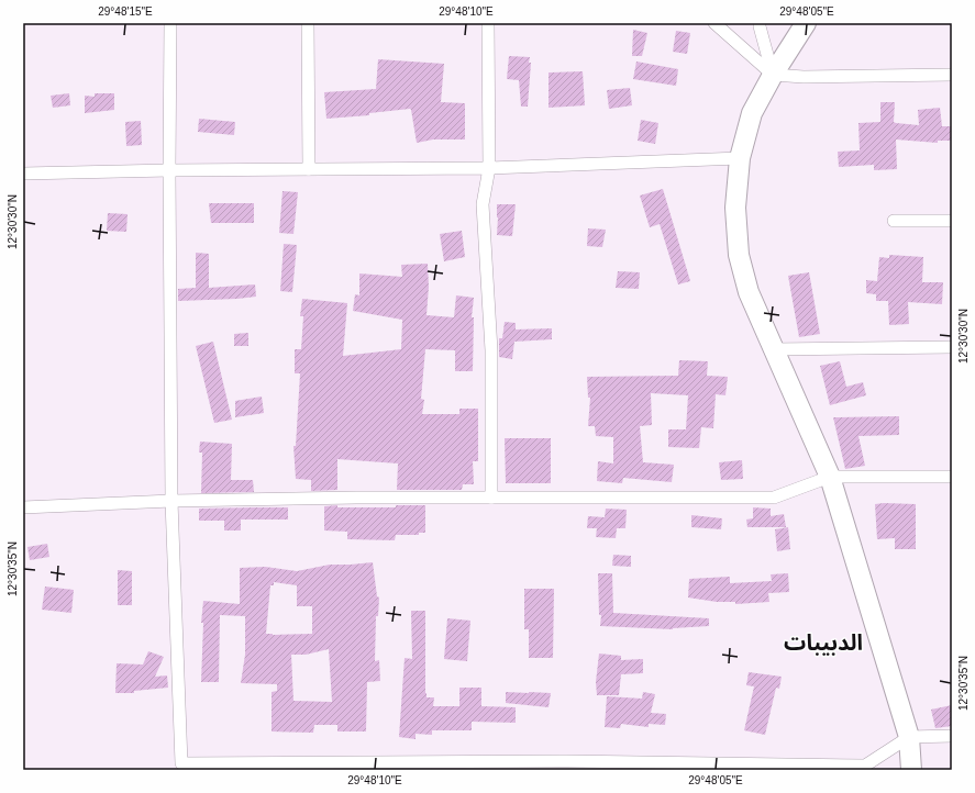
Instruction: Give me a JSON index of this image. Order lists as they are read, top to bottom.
{
  "districts": ["الدبيبات"],
  "coordinates": [
    "29°48'15\"E",
    "29°48'10\"E",
    "29°48'05\"E",
    "12°30'30\"N",
    "12°30'35\"N"
  ]
}
